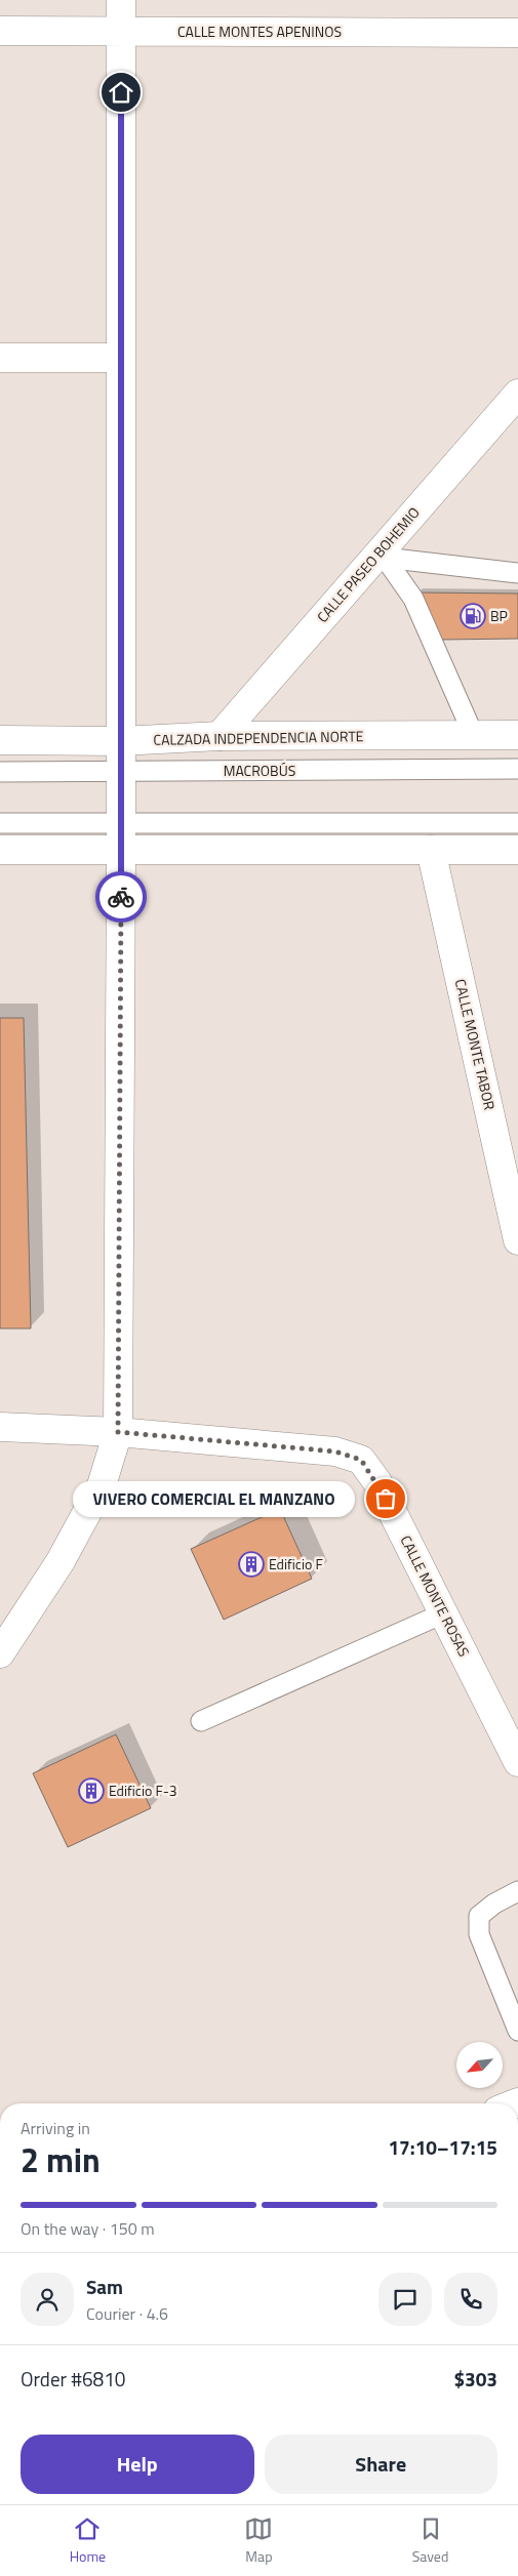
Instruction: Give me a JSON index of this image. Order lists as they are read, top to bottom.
{
  "streets": {
    "street": [
      "CALLE MONTES APENINOS",
      "CALLE PASEO BOHEMIO",
      "CALZADA INDEPENDENCIA NORTE",
      "CALLE MONTE TABOR",
      "CALLE MONTE ROSAS"
    ],
    "lane": ["MACROBÚS"]
  },
  "crossings": [
    ["CALLE PASEO BOHEMIO", "CALZADA INDEPENDENCIA NORTE"]
  ],
  "places": {
    "fuel station": ["BP"],
    "other": ["VIVERO COMERCIAL EL MANZANO"],
    "building": ["Edificio F", "Edificio F-3"]
  },
  "north": "bottom left",
  "page": {
    "bubble": "VIVERO COMERCIAL EL MANZANO",
    "heading": ["2 min", "Arriving in", "17:10–17:15"],
    "panel": [
      "Sam",
      "Courier · 4.6",
      "Order #6810",
      "$303"
    ],
    "bar": "On the way · 150 m",
    "buttons": ["Help", "Share"],
    "tabs": ["Home", "Map", "Saved"]
  }
}
